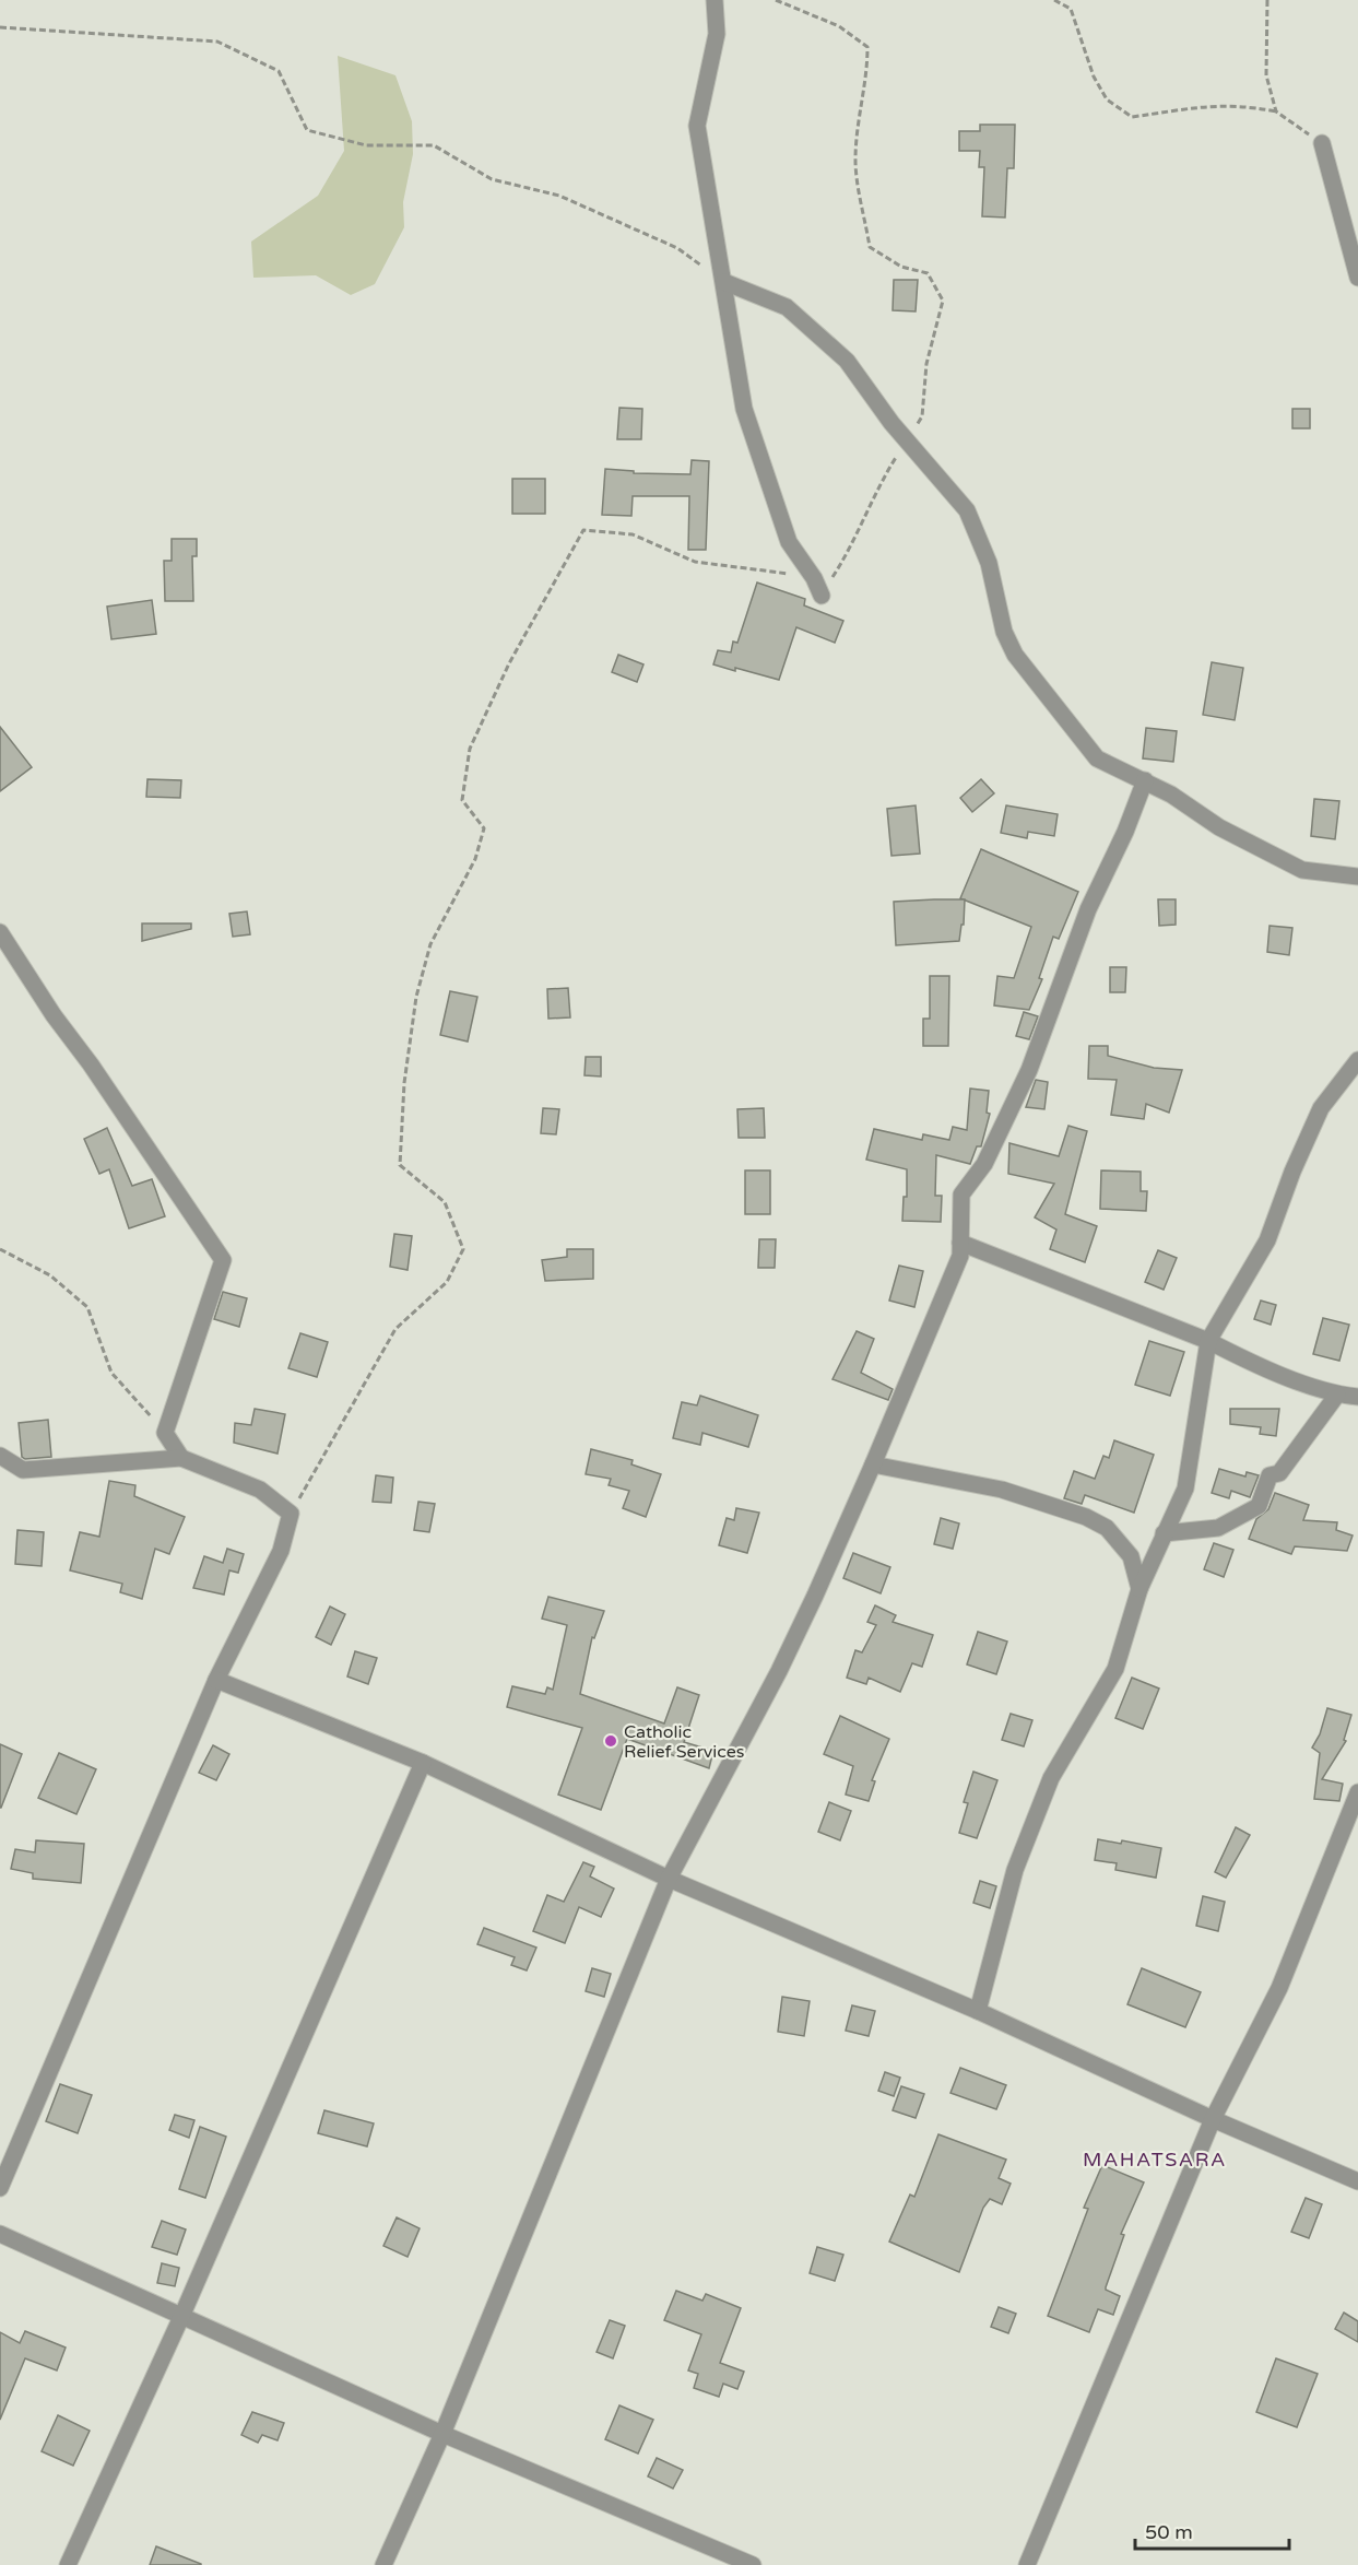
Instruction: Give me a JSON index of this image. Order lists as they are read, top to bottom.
{
  "districts": ["MAHATSARA"],
  "places": ["Catholic Relief Services"],
  "scale_bar": "50 m"
}
